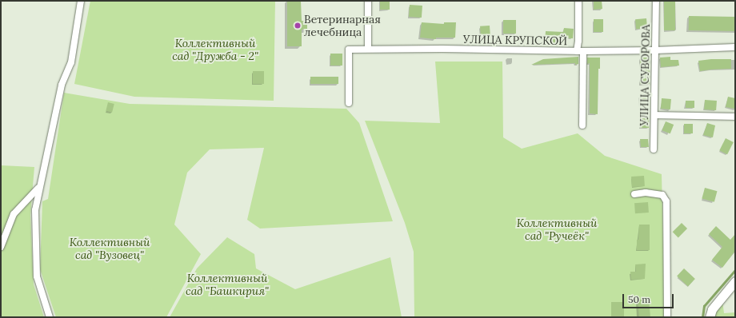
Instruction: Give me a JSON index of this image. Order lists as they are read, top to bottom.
{
  "streets": {
    "street": ["УЛИЦА КРУПСКОЙ", "УЛИЦА СУВОРОВА"]
  },
  "crossings": [
    ["УЛИЦА КРУПСКОЙ", "УЛИЦА СУВОРОВА"]
  ],
  "parks": [
    "Коллективный сад \"Дружба - 2\"",
    "Коллективный сад \"Ручеёк\"",
    "Коллективный сад \"Вузовец\"",
    "Коллективный сад \"Башкирия\""
  ],
  "places": ["Ветеринарная лечебница"],
  "scale_bar": "50 m"
}
